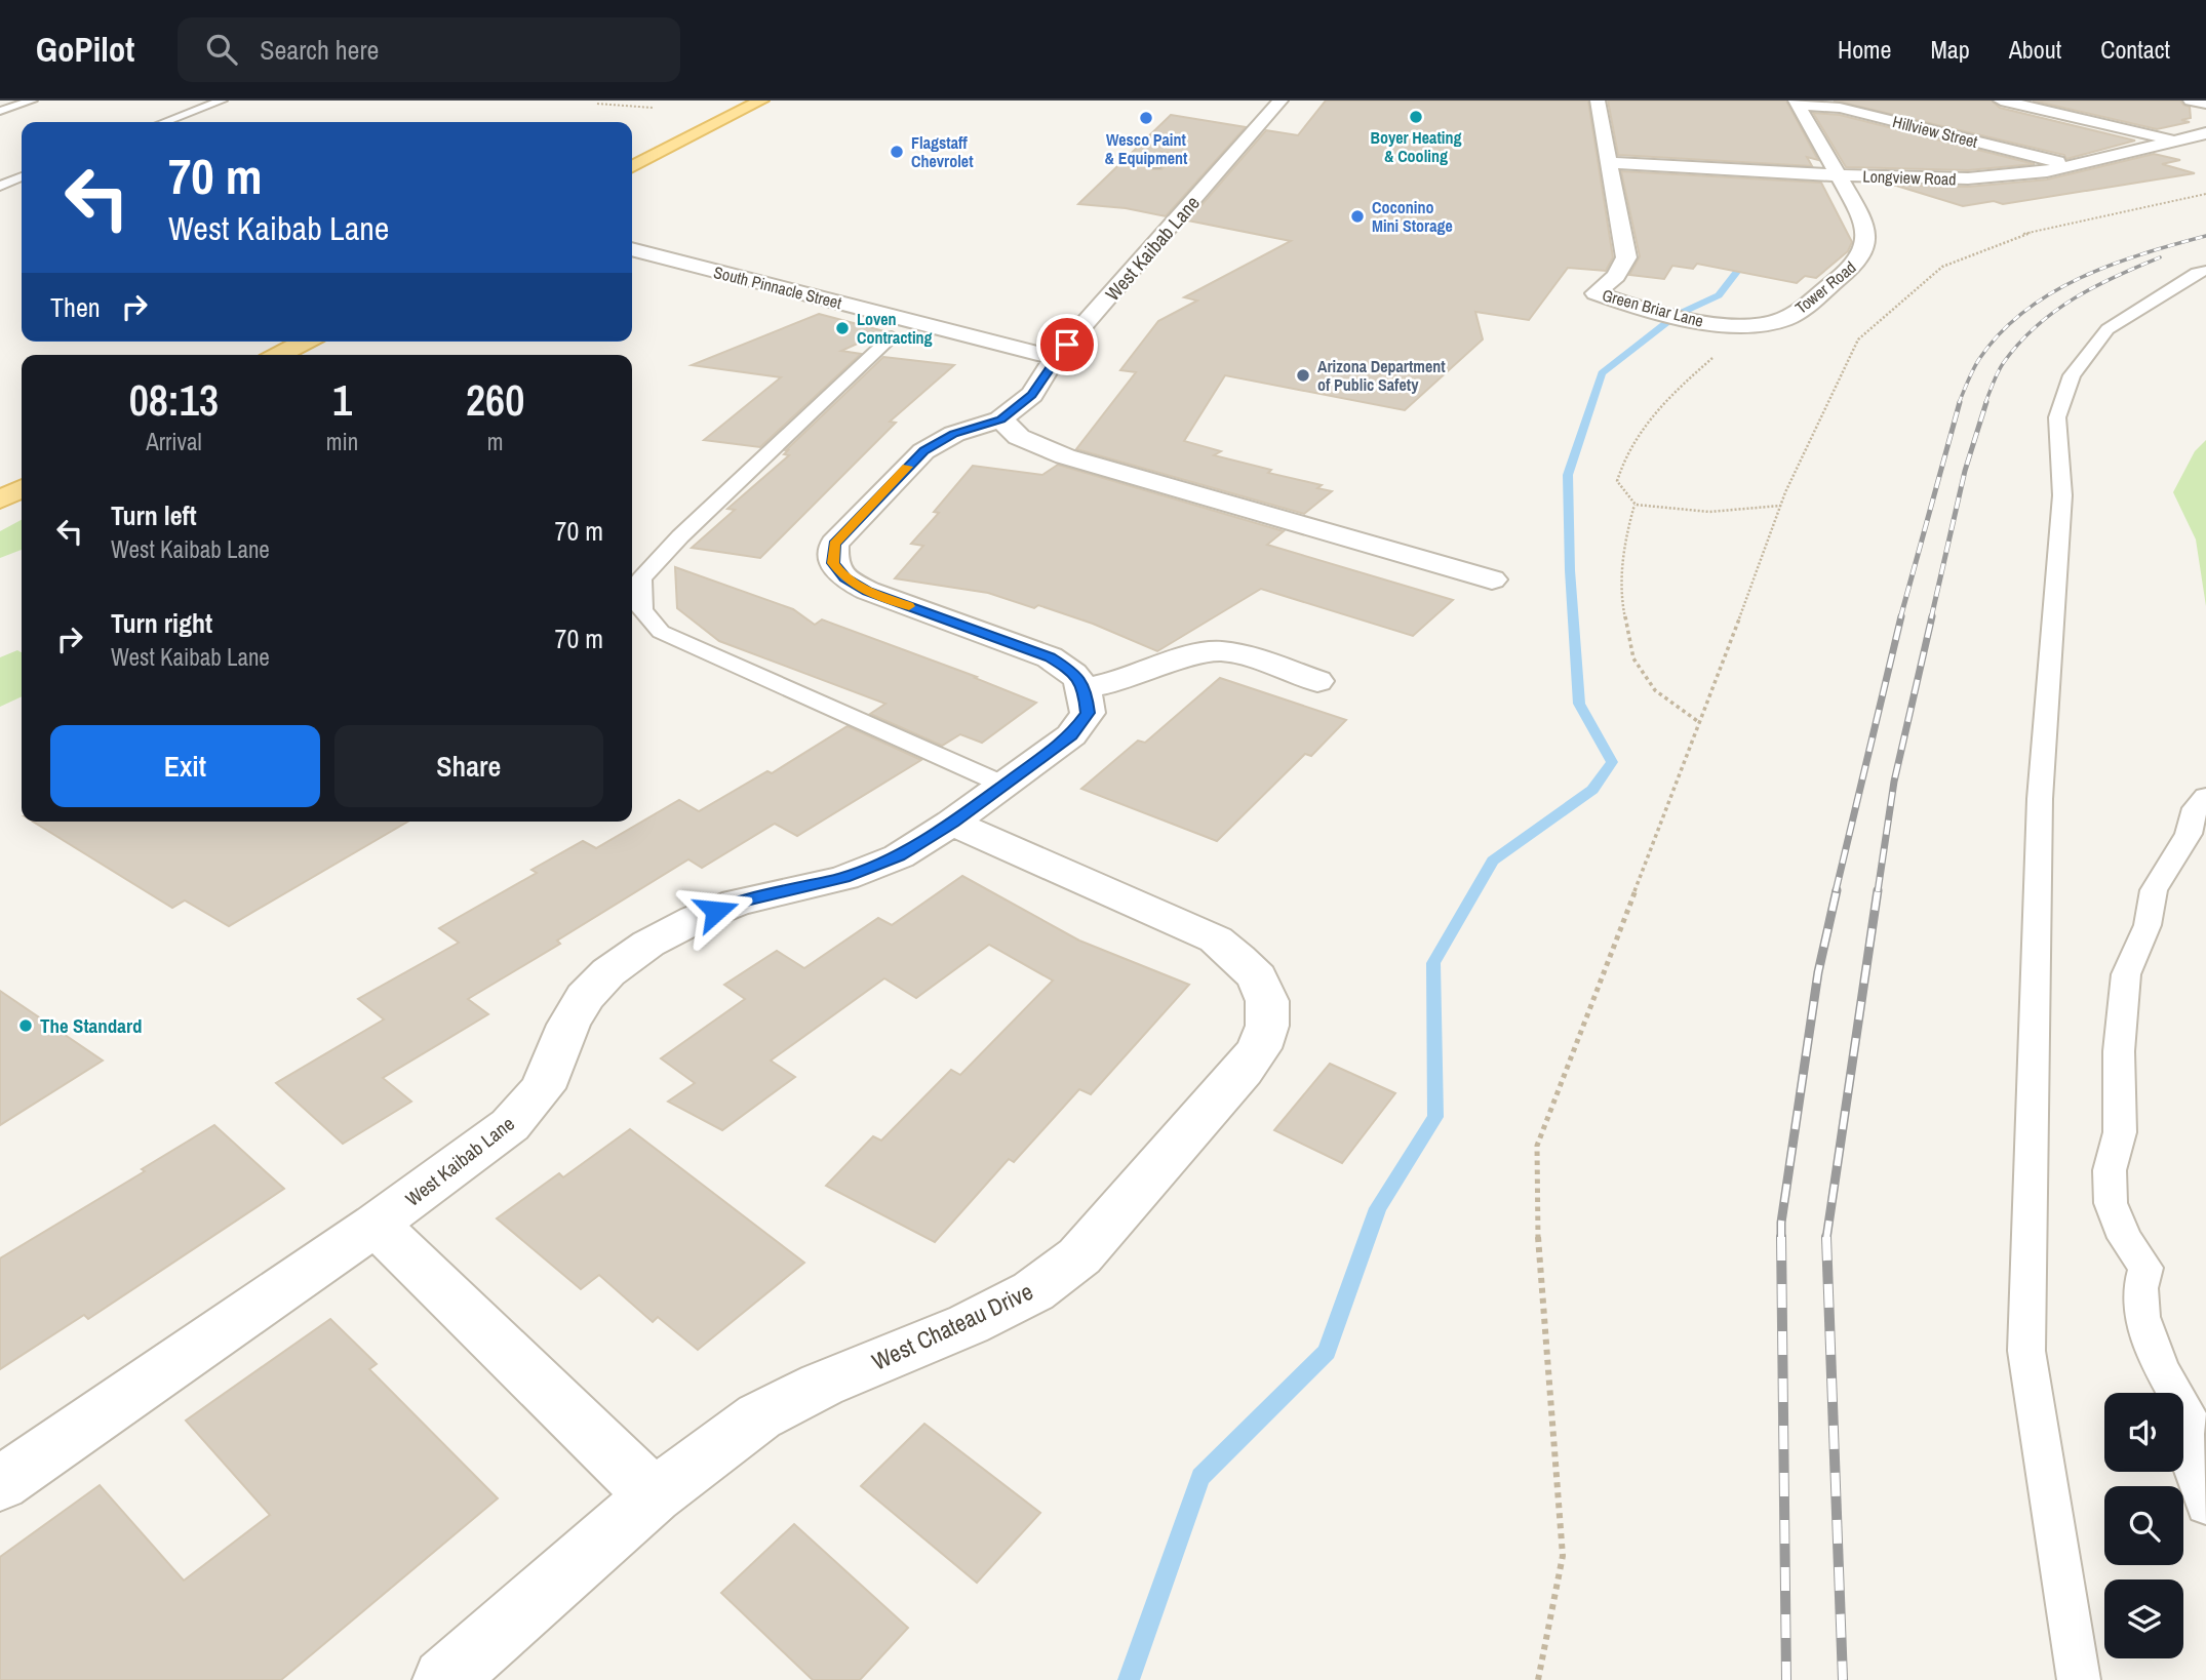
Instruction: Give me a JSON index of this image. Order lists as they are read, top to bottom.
{
  "streets": {
    "street": [
      "Hillview Street",
      "Longview Road",
      "West Kaibab Lane",
      "South Pinnacle Street",
      "Tower Road",
      "Green Briar Lane",
      "West Chateau Drive"
    ]
  },
  "crossings": [
    ["Hillview Street", "Longview Road"],
    ["Hillview Street", "Tower Road"],
    ["Longview Road", "Tower Road"],
    ["Longview Road", "Green Briar Lane"],
    ["West Kaibab Lane", "South Pinnacle Street"],
    ["West Kaibab Lane", "West Chateau Drive"],
    ["Tower Road", "Green Briar Lane"]
  ],
  "places": [
    "Boyer Heating & Cooling",
    "Wesco Paint & Equipment",
    "Flagstaff Chevrolet",
    "Coconino Mini Storage",
    "Loven Contracting",
    "Arizona Department of Public Safety",
    "The Standard"
  ],
  "page": {
    "header": "GoPilot",
    "search": "Search here",
    "nav": [
      "Home",
      "Map",
      "About",
      "Contact"
    ],
    "turn": ["70 m", "West Kaibab Lane"],
    "then": "Then",
    "eta": [
      "08:13",
      "Arrival",
      "1",
      "min",
      "260",
      "m"
    ],
    "list": [
      {
        "name": "Turn left",
        "note": "West Kaibab Lane",
        "value": "70 m"
      },
      {
        "name": "Turn right",
        "note": "West Kaibab Lane",
        "value": "70 m"
      }
    ],
    "buttons": ["Exit", "Share"]
  }
}
